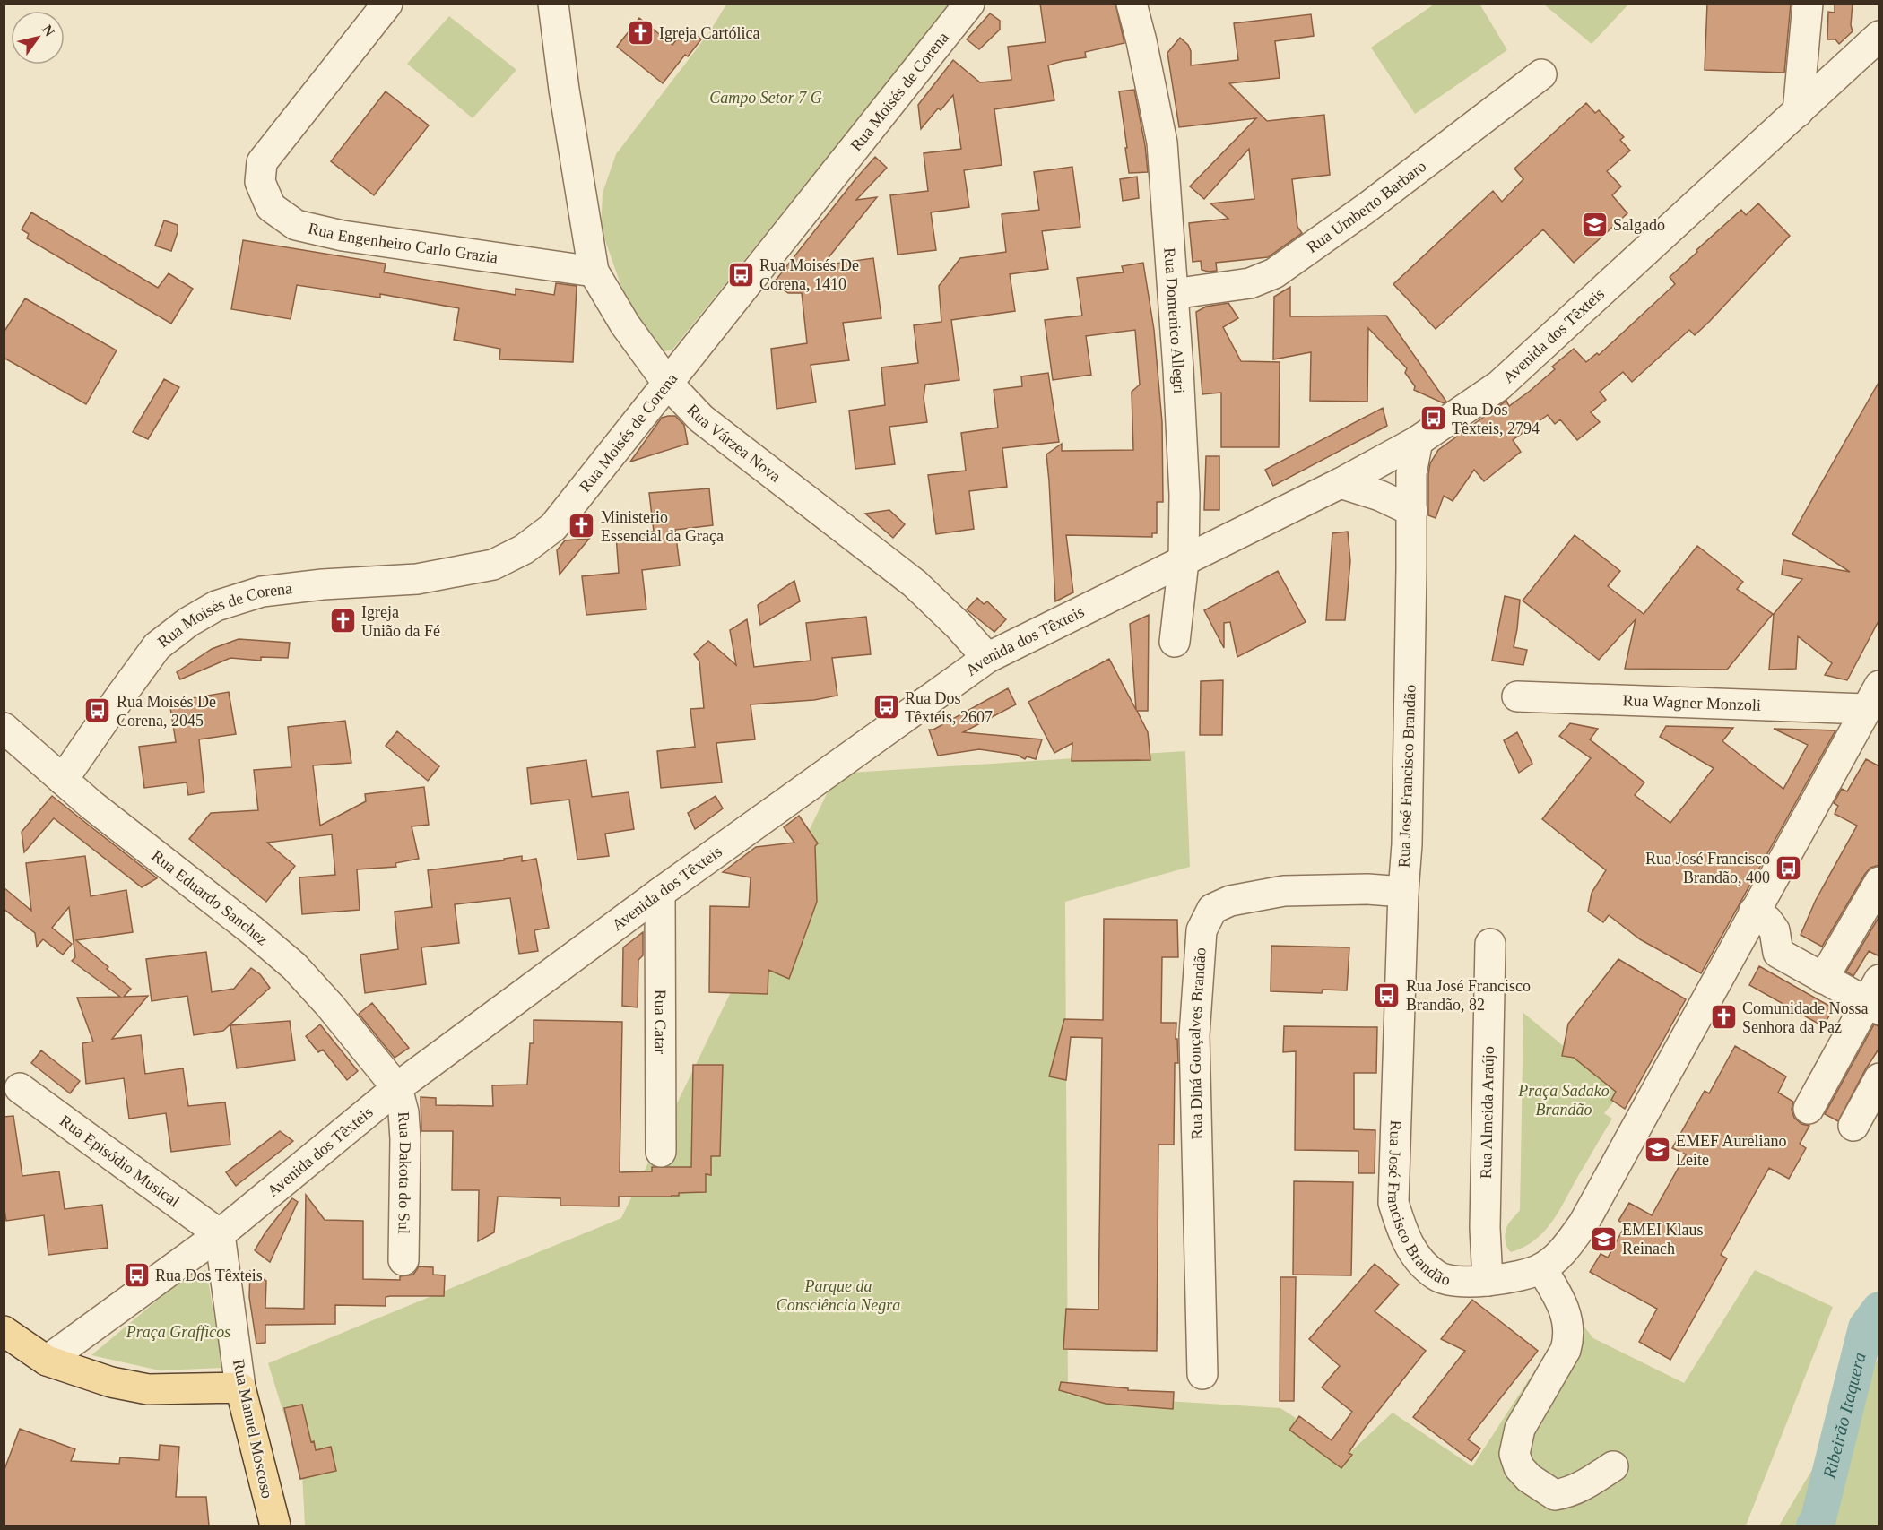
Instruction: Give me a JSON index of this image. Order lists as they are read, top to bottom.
{
  "streets": {
    "main road": ["Rua Manuel Moscoso"],
    "street": [
      "Rua Moisés de Corena",
      "Rua Umberto Barbaro",
      "Rua Engenheiro Carlo Grazia",
      "Rua Domenico Allegri",
      "Avenida dos Têxteis",
      "Rua Várzea Nova",
      "Rua Wagner Monzoli",
      "Rua José Francisco Brandão",
      "Rua Eduardo Sanchez",
      "Rua Catar",
      "Rua Diná Gonçalves Brandão",
      "Rua Almeida Araújo",
      "Rua Episódio Musical",
      "Rua Dakota do Sul"
    ]
  },
  "crossings": [
    ["Rua Moisés de Corena", "Rua Várzea Nova"],
    ["Rua Moisés de Corena", "Rua Eduardo Sanchez"],
    ["Rua Umberto Barbaro", "Rua Domenico Allegri"],
    ["Rua Engenheiro Carlo Grazia", "Rua Várzea Nova"],
    ["Rua Domenico Allegri", "Avenida dos Têxteis"],
    ["Avenida dos Têxteis", "Rua Várzea Nova"],
    ["Avenida dos Têxteis", "Rua José Francisco Brandão"],
    ["Avenida dos Têxteis", "Rua Eduardo Sanchez"],
    ["Avenida dos Têxteis", "Rua Catar"],
    ["Avenida dos Têxteis", "Rua Episódio Musical"],
    ["Avenida dos Têxteis", "Rua Dakota do Sul"],
    ["Avenida dos Têxteis", "Rua Manuel Moscoso"],
    ["Rua Wagner Monzoli", "Rua José Francisco Brandão"],
    ["Rua José Francisco Brandão", "Rua Diná Gonçalves Brandão"],
    ["Rua José Francisco Brandão", "Rua Almeida Araújo"],
    ["Rua Eduardo Sanchez", "Rua Dakota do Sul"],
    ["Rua Episódio Musical", "Rua Manuel Moscoso"]
  ],
  "water": ["Ribeirão Itaquera"],
  "parks": [
    "Campo Setor 7 G",
    "Praça Sadako Brandão",
    "Parque da Consciência Negra",
    "Praça Grafficos"
  ],
  "places": {
    "church": [
      "Igreja Cartólica",
      "Ministerio Essencial da Graça",
      "Igreja União da Fé",
      "Comunidade Nossa Senhora da Paz"
    ],
    "school or university": ["Salgado", "EMEF Aureliano Leite", "EMEI Klaus Reinach"],
    "bus stop": [
      "Rua Moisés De Corena, 1410",
      "Rua Dos Têxteis, 2794",
      "Rua Dos Têxteis, 2607",
      "Rua Moisés De Corena, 2045",
      "Rua José Francisco Brandão, 400",
      "Rua José Francisco Brandão, 82",
      "Rua Dos Têxteis"
    ]
  },
  "north": "top right"
}
